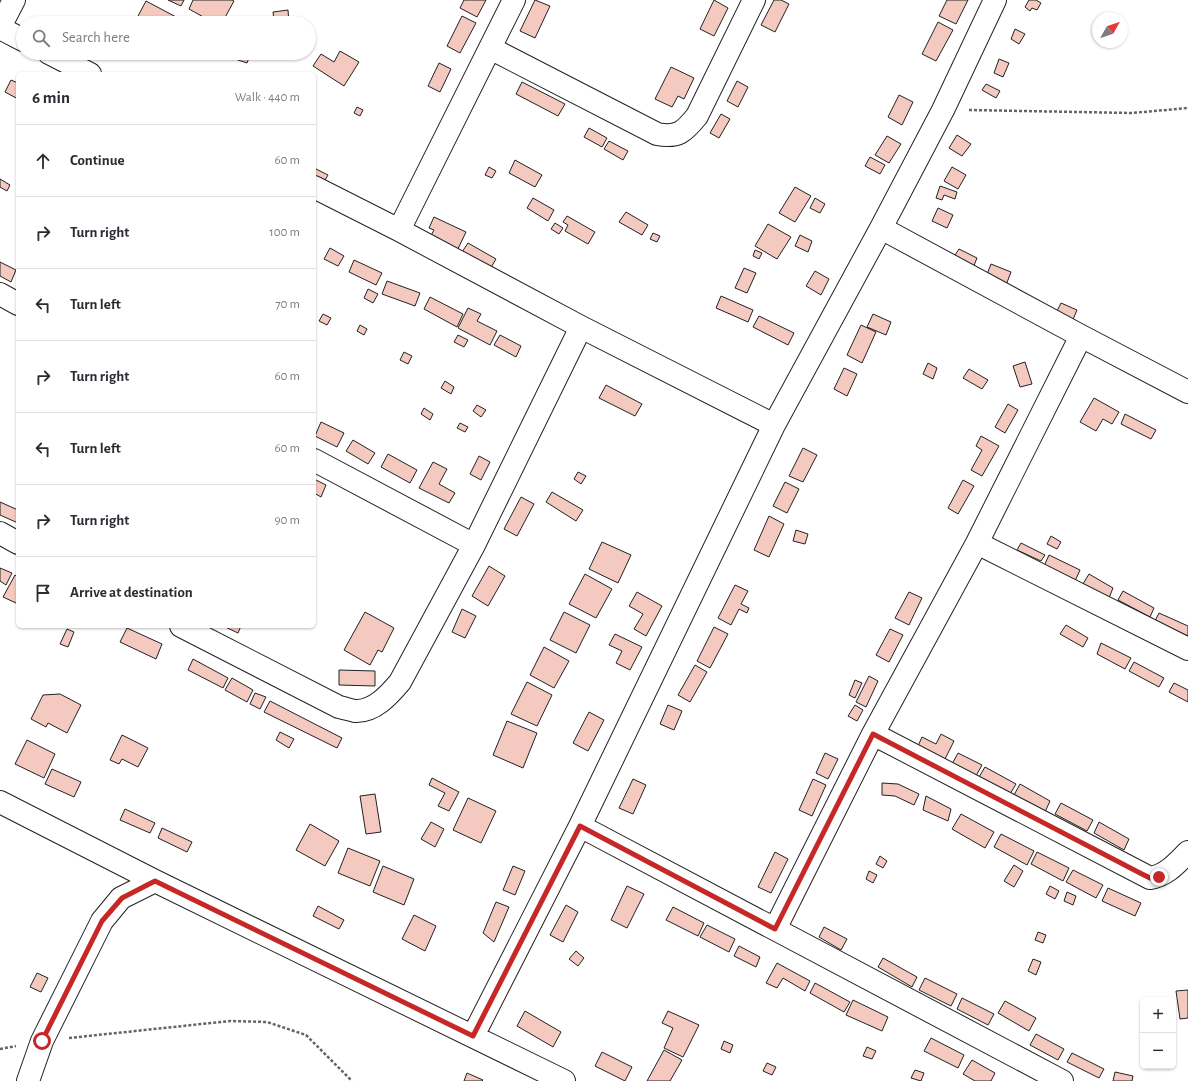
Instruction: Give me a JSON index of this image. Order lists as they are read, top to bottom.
{
  "north": "top right",
  "page": {
    "search": "Search here",
    "heading": ["6 min", "Walk · 440 m"],
    "list": [
      ["Continue", "60 m"],
      ["Turn right", "100 m"],
      ["Turn left", "70 m"],
      ["Turn right", "60 m"],
      ["Turn left", "60 m"],
      ["Turn right", "90 m"],
      "Arrive at destination"
    ],
    "map_buttons": ["+", "−"]
  }
}
